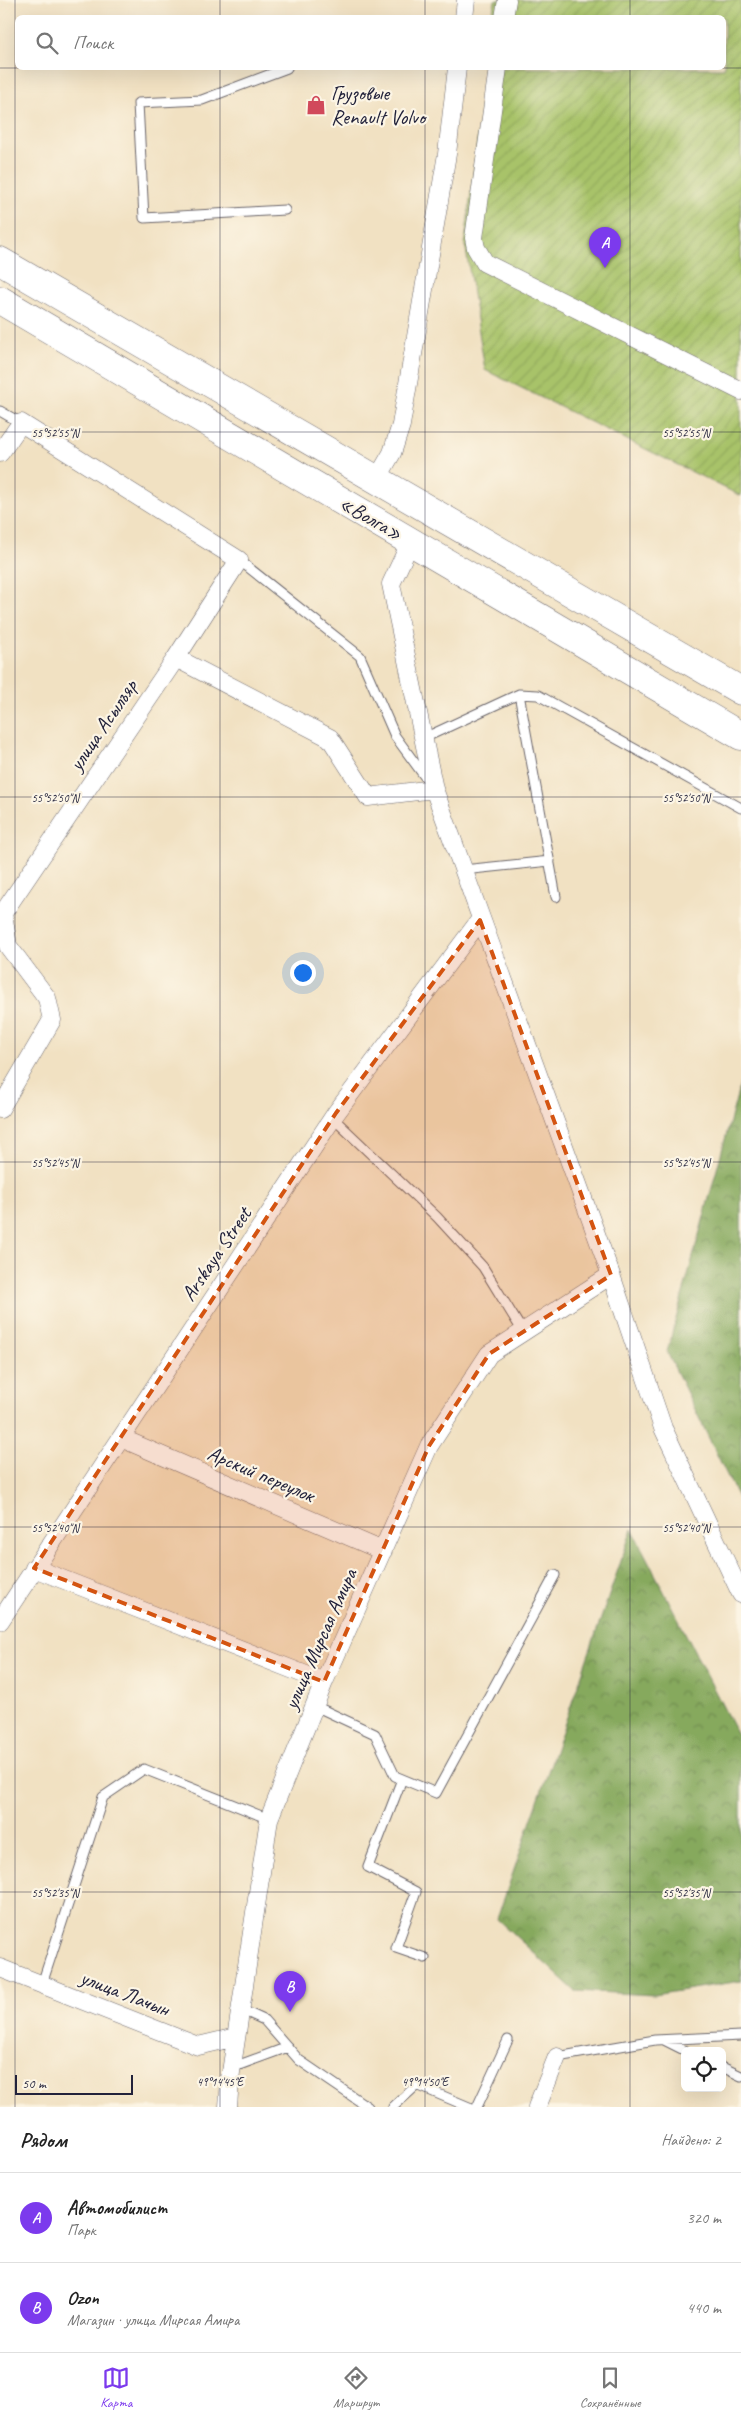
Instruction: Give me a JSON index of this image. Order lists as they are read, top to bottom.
{
  "streets": {
    "highway": ["«Волга»"],
    "street": [
      "улица Асылъяр",
      "Arskaya Street",
      "Арский переулок",
      "улица Мирсая Амира",
      "улица Лачын"
    ]
  },
  "crossings": [
    ["Arskaya Street", "Арский переулок"],
    ["Арский переулок", "улица Мирсая Амира"],
    ["улица Мирсая Амира", "улица Лачын"]
  ],
  "places": {
    "shop": ["Грузовые Renault Volvo"]
  },
  "scale_bar": "50 m",
  "page": {
    "search": "Поиск",
    "pins": ["A", "B"],
    "scale": "50 m",
    "heading": ["Рядом", "Найдено: 2"],
    "list": [
      {
        "mark": "A",
        "name": "Автомобилист",
        "note": "Парк",
        "value": "320 m"
      },
      {
        "mark": "B",
        "name": "Ozon",
        "note": "Магазин · улица Мирсая Амира",
        "value": "440 m"
      }
    ],
    "nav": ["Карта", "Маршрут", "Сохранённые"]
  },
  "coordinates": [
    "55°52'55\"N",
    "55°52'50\"N",
    "55°52'45\"N",
    "55°52'40\"N",
    "55°52'35\"N",
    "49°14'45\"E",
    "49°14'50\"E"
  ]
}
